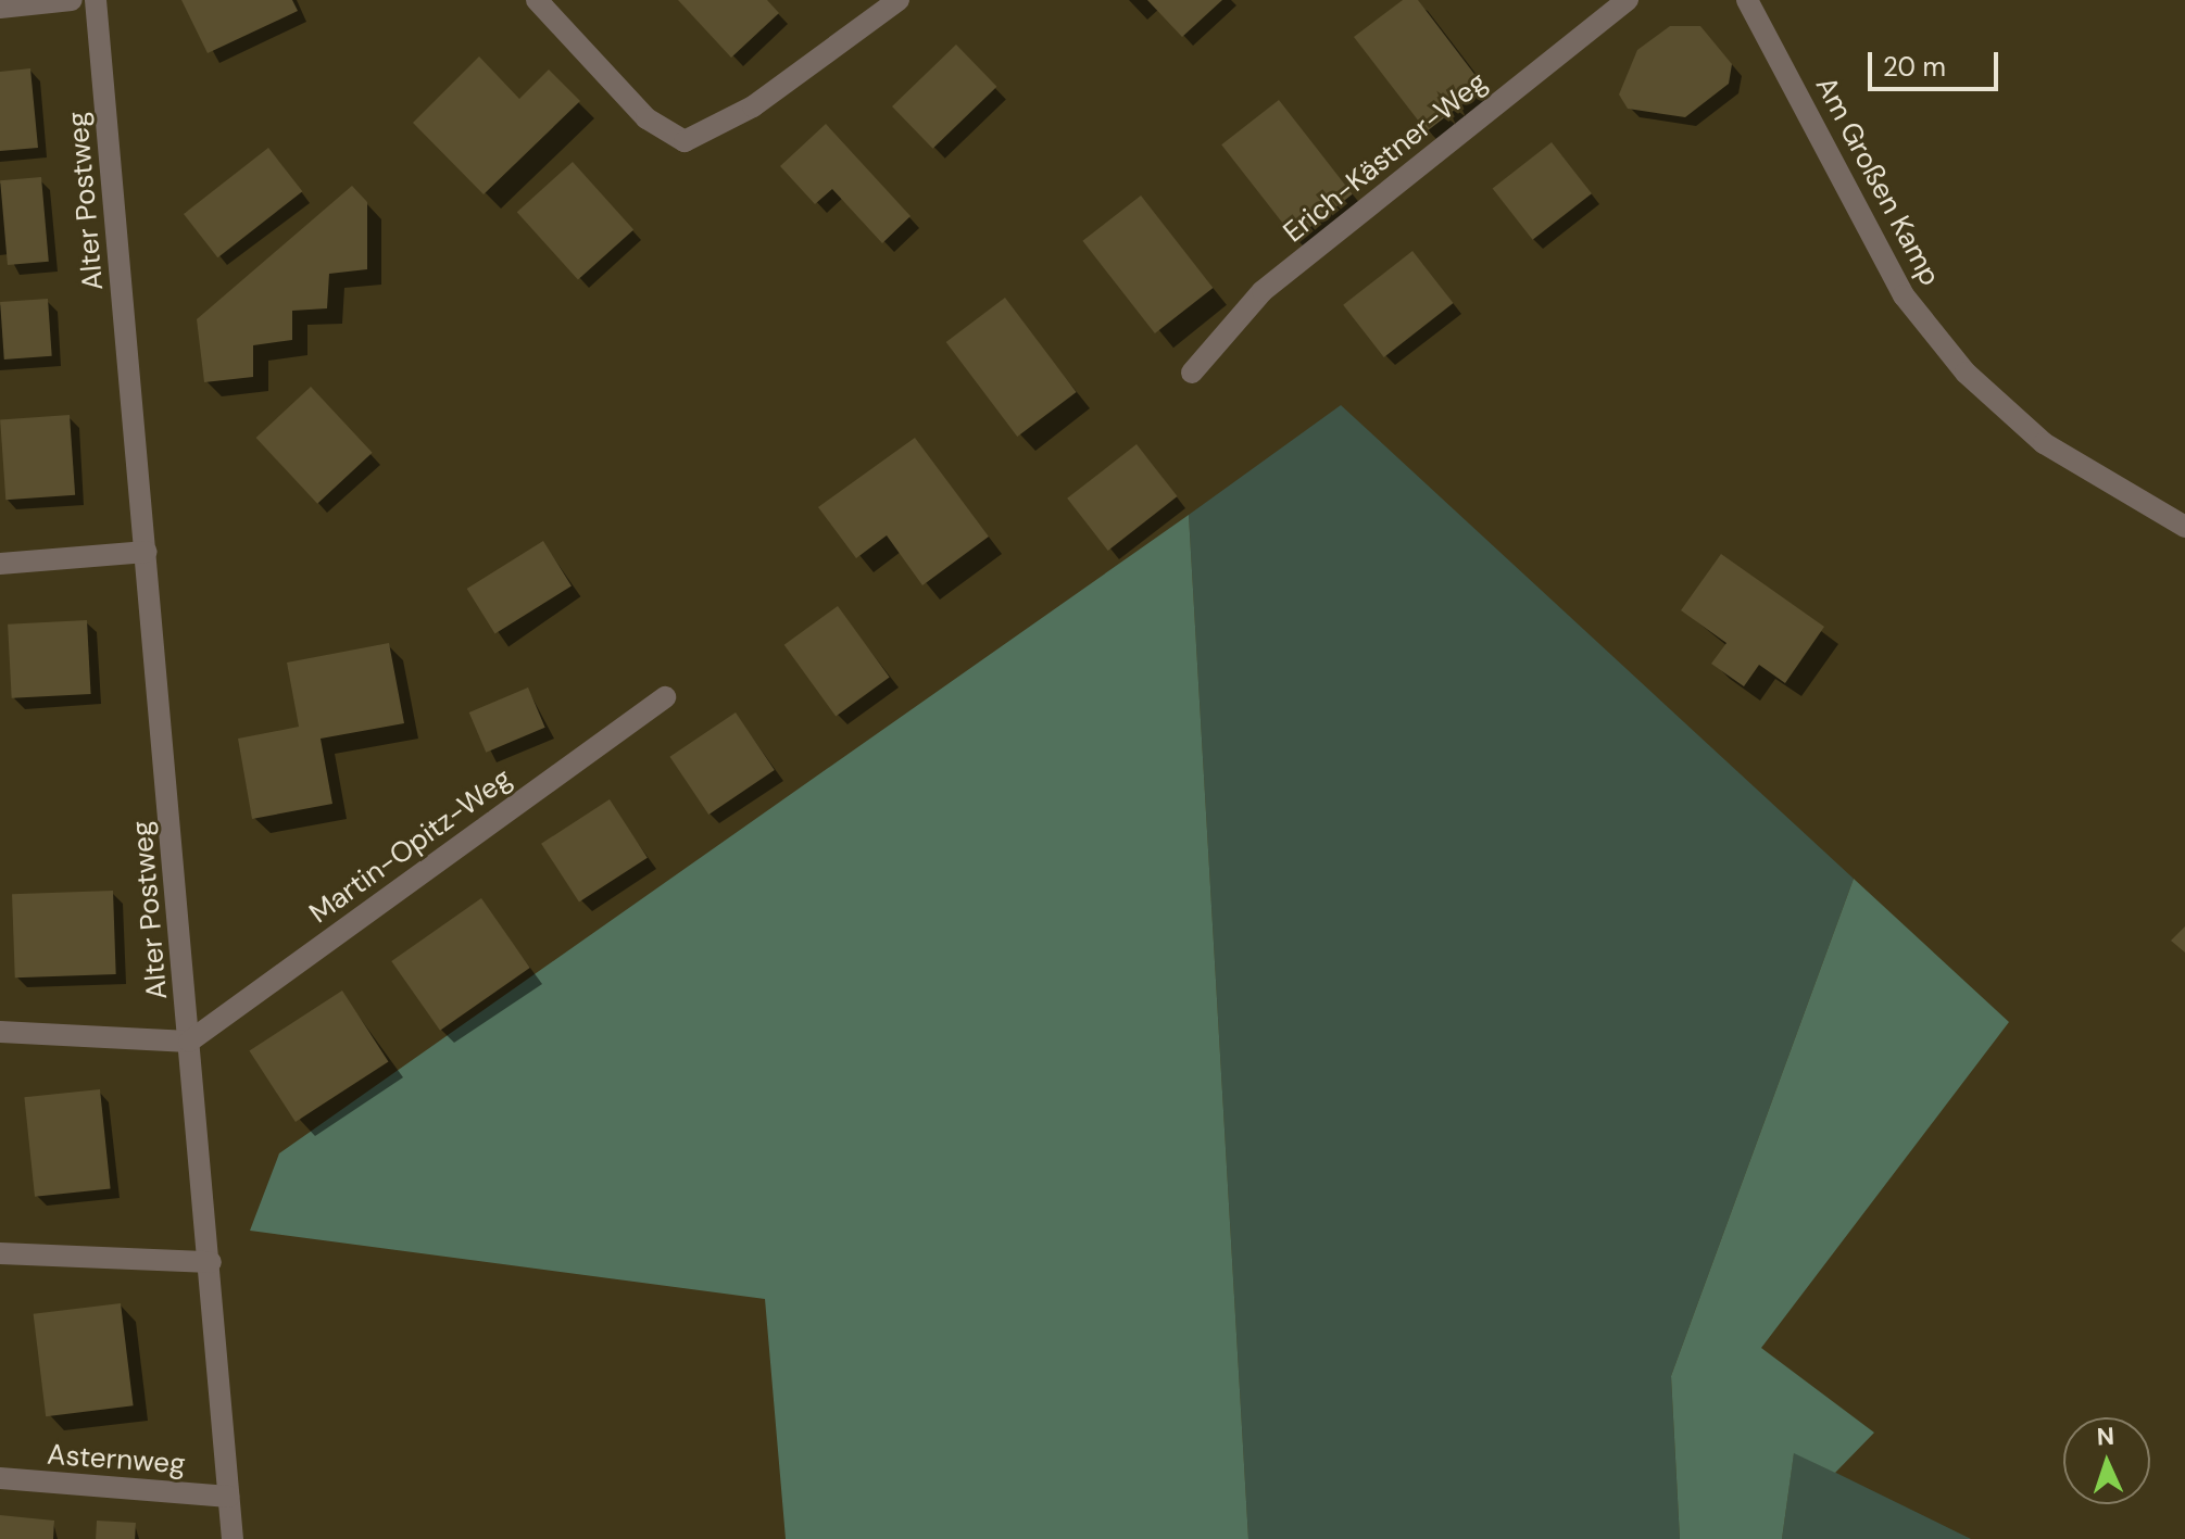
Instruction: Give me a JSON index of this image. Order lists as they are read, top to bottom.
{
  "streets": {
    "street": [
      "Erich-Kästner-Weg",
      "Am Großen Kamp",
      "Alter Postweg",
      "Martin-Opitz-Weg",
      "Asternweg"
    ]
  },
  "crossings": [
    ["Alter Postweg", "Martin-Opitz-Weg"],
    ["Alter Postweg", "Asternweg"]
  ],
  "scale_bar": "20 m",
  "north": "top"
}
